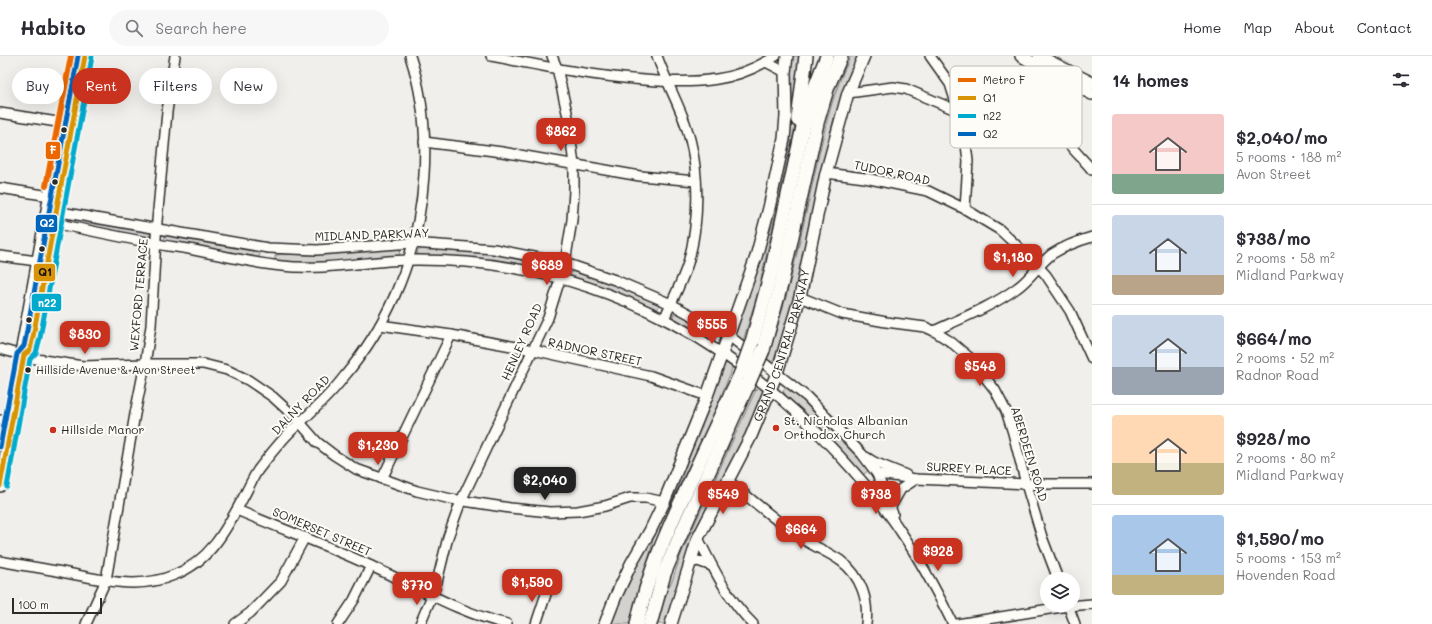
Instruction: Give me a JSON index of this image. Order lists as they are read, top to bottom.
{
  "streets": {
    "highway": ["GRAND CENTRAL PARKWAY"],
    "street": [
      "TUDOR ROAD",
      "MIDLAND PARKWAY",
      "WEXFORD TERRACE",
      "HENLEY ROAD",
      "RADNOR STREET",
      "DALNY ROAD",
      "ABERDEEN ROAD",
      "SURREY PLACE",
      "SOMERSET STREET"
    ]
  },
  "crossings": [
    ["TUDOR ROAD", "GRAND CENTRAL PARKWAY"],
    ["MIDLAND PARKWAY", "WEXFORD TERRACE"],
    ["MIDLAND PARKWAY", "HENLEY ROAD"],
    ["MIDLAND PARKWAY", "GRAND CENTRAL PARKWAY"],
    ["MIDLAND PARKWAY", "DALNY ROAD"],
    ["MIDLAND PARKWAY", "SURREY PLACE"],
    ["WEXFORD TERRACE", "DALNY ROAD"],
    ["HENLEY ROAD", "RADNOR STREET"],
    ["HENLEY ROAD", "SOMERSET STREET"],
    ["GRAND CENTRAL PARKWAY", "ABERDEEN ROAD"],
    ["RADNOR STREET", "DALNY ROAD"],
    ["DALNY ROAD", "SOMERSET STREET"],
    ["ABERDEEN ROAD", "SURREY PLACE"]
  ],
  "places": ["Hillside Avenue & Avon Street", "St. Nicholas Albanian Orthodox Church", "Hillside Manor"],
  "lines": [
    "metro line F",
    "transit line Q1",
    "transit line Q2",
    "transit line n22"
  ],
  "legend": [
    "Metro F",
    "Q1",
    "n22",
    "Q2"
  ],
  "scale_bar": "100 m",
  "page": {
    "header": "Habito",
    "search": "Search here",
    "nav": [
      "Home",
      "Map",
      "About",
      "Contact"
    ],
    "heading": "14 homes",
    "chip": [
      "Buy",
      "Rent",
      "Filters",
      "New"
    ],
    "list": [
      {
        "name": "$2,040/mo",
        "note": "5 rooms · 188 m² · Avon Street"
      },
      {
        "name": "$738/mo",
        "note": "2 rooms · 58 m² · Midland Parkway"
      },
      {
        "name": "$664/mo",
        "note": "2 rooms · 52 m² · Radnor Road"
      },
      {
        "name": "$928/mo",
        "note": "2 rooms · 80 m² · Midland Parkway"
      },
      {
        "name": "$1,590/mo",
        "note": "5 rooms · 153 m² · Hovenden Road"
      }
    ],
    "price": [
      "$862",
      "$1,180",
      "$689",
      "$555",
      "$830",
      "$548",
      "$1,230",
      "$2,040",
      "$549",
      "$738",
      "$664",
      "$928",
      "$1,590",
      "$770"
    ],
    "scale": "100 m"
  }
}
